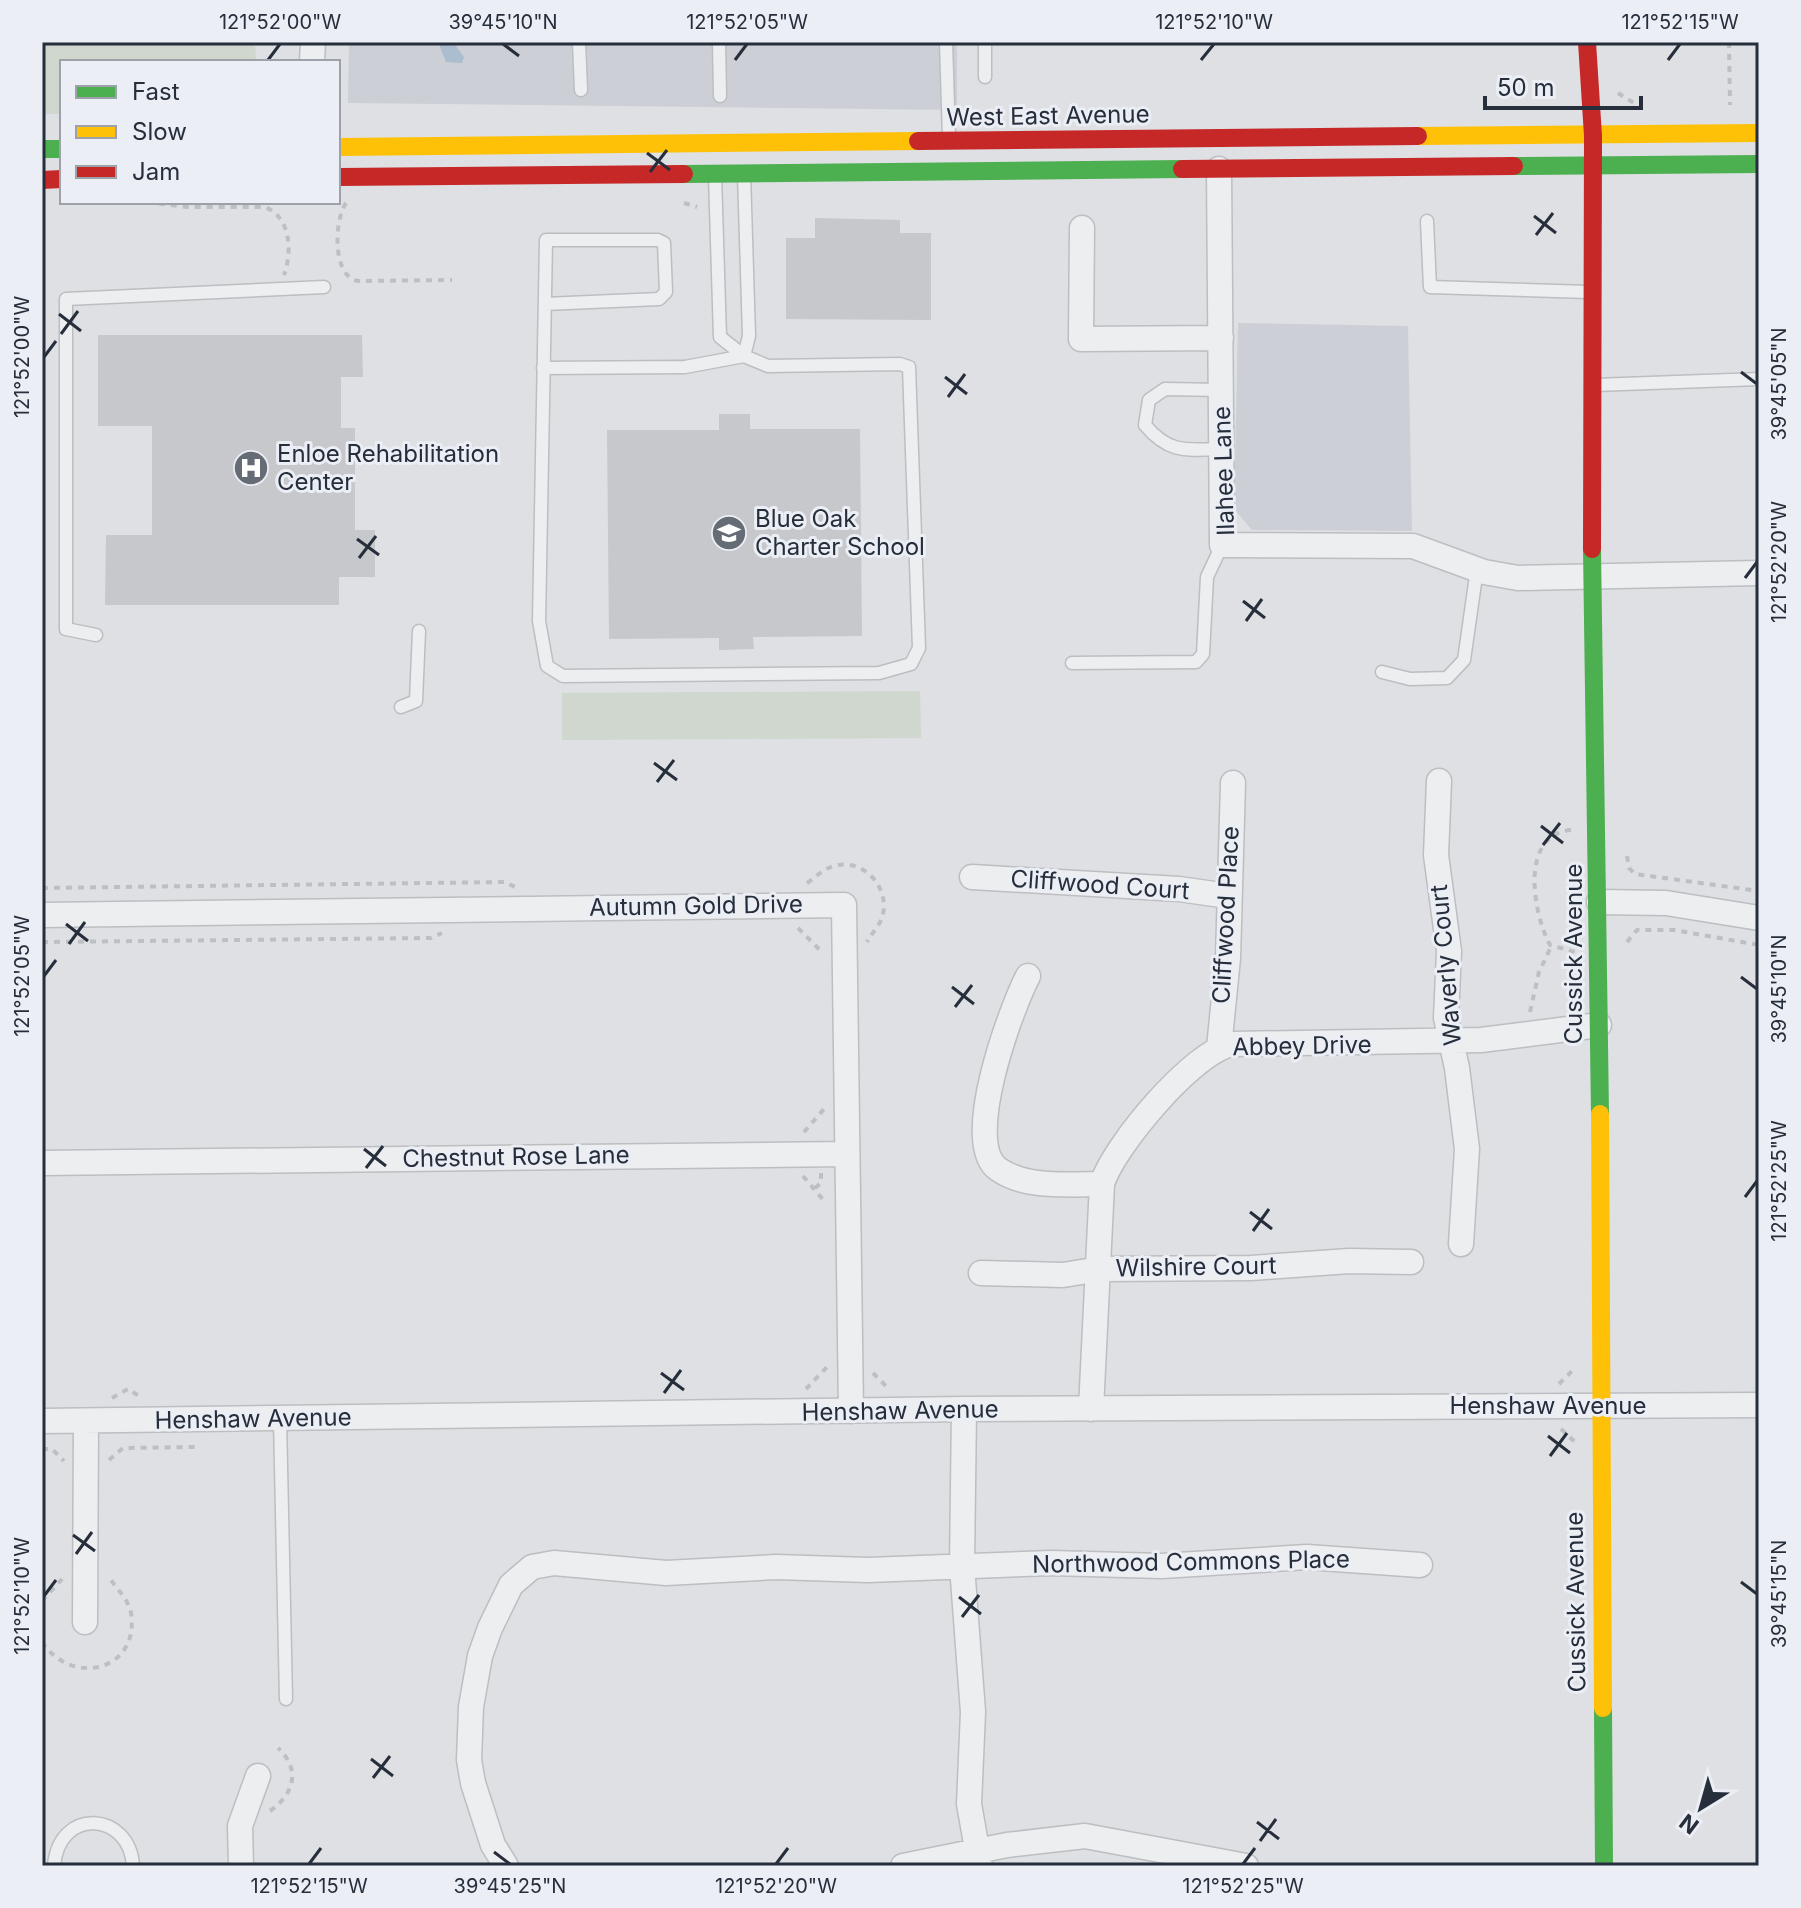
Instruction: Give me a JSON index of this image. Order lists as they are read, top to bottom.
{
  "streets": {
    "main road": ["West East Avenue", "Cussick Avenue"],
    "street": [
      "Ilahee Lane",
      "Cliffwood Court",
      "Autumn Gold Drive",
      "Cliffwood Place",
      "Waverly Court",
      "Abbey Drive",
      "Chestnut Rose Lane",
      "Wilshire Court",
      "Henshaw Avenue",
      "Northwood Commons Place"
    ]
  },
  "crossings": [
    ["West East Avenue", "Ilahee Lane"],
    ["West East Avenue", "Cussick Avenue"],
    ["Ilahee Lane", "Cussick Avenue"],
    ["Cliffwood Court", "Cliffwood Place"],
    ["Autumn Gold Drive", "Chestnut Rose Lane"],
    ["Autumn Gold Drive", "Henshaw Avenue"],
    ["Cliffwood Place", "Abbey Drive"],
    ["Cussick Avenue", "Abbey Drive"],
    ["Cussick Avenue", "Henshaw Avenue"],
    ["Waverly Court", "Abbey Drive"],
    ["Abbey Drive", "Wilshire Court"],
    ["Abbey Drive", "Henshaw Avenue"]
  ],
  "places": {
    "hospital": ["Enloe Rehabilitation Center"],
    "school or university": ["Blue Oak Charter School"]
  },
  "legend": ["Fast", "Slow", "Jam"],
  "scale_bar": "50 m",
  "north": "bottom left",
  "coordinates": [
    "121°52'00\"W",
    "39°45'10\"N",
    "121°52'05\"W",
    "121°52'10\"W",
    "121°52'15\"W",
    "39°45'05\"N",
    "121°52'20\"W",
    "121°52'25\"W",
    "39°45'15\"N",
    "39°45'25\"N"
  ]
}
